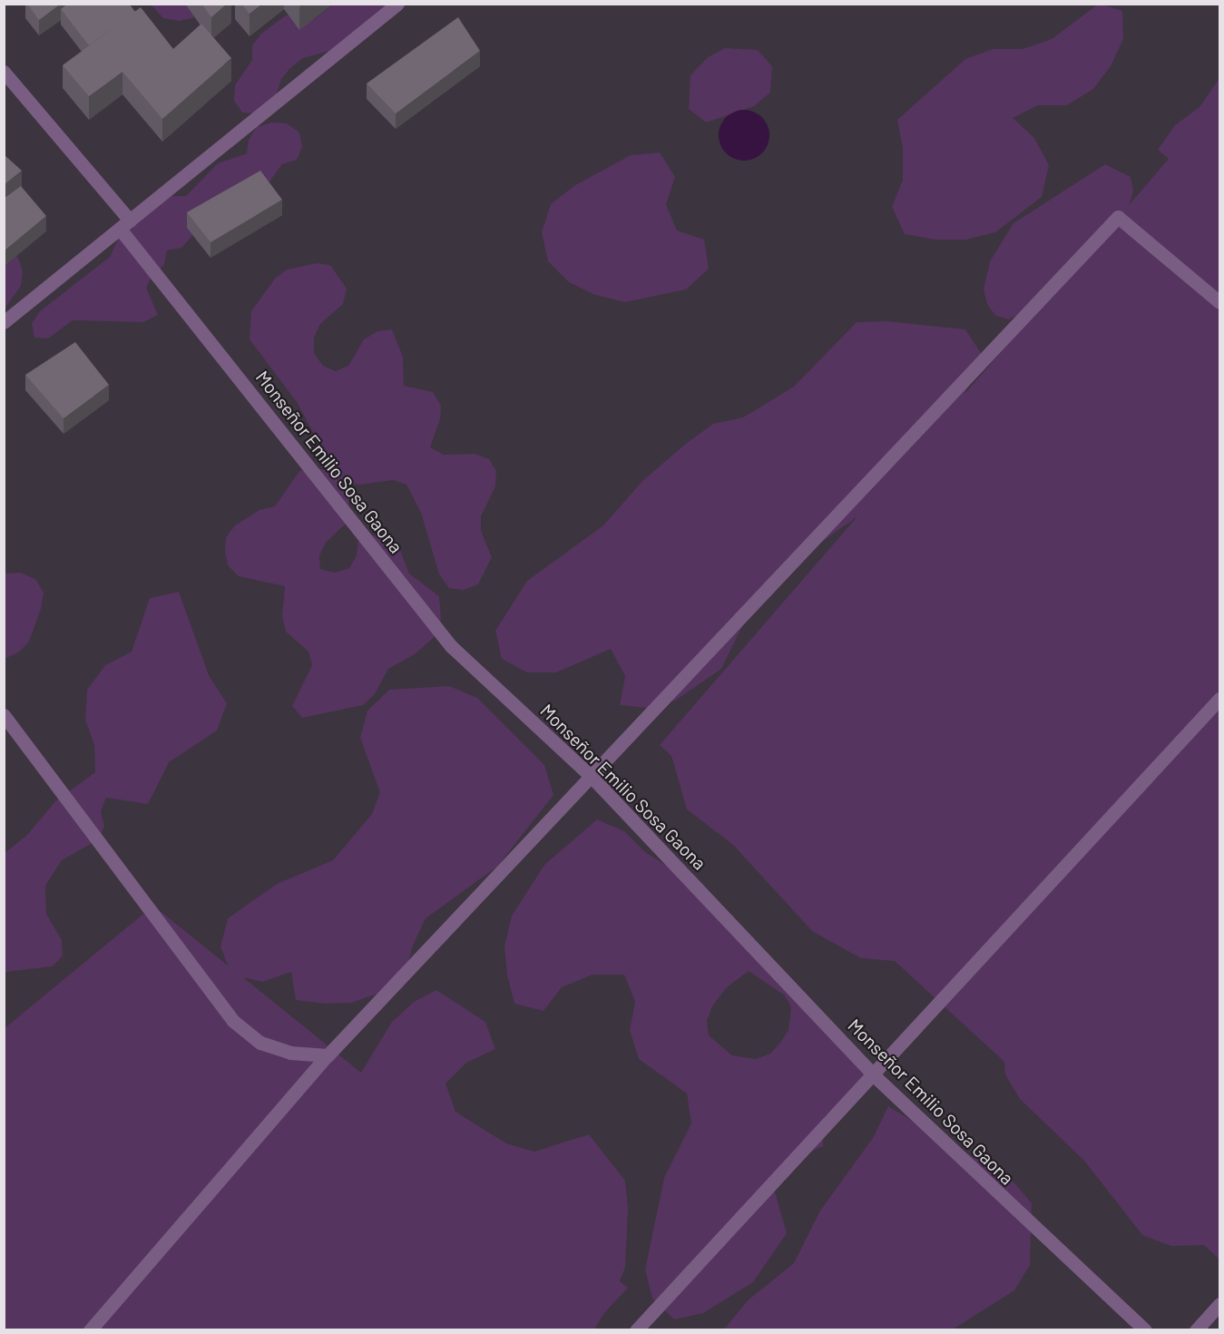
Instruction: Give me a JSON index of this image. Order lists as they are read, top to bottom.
{
  "streets": {
    "street": ["Monseñor Emilio Sosa Gaona"]
  }
}
